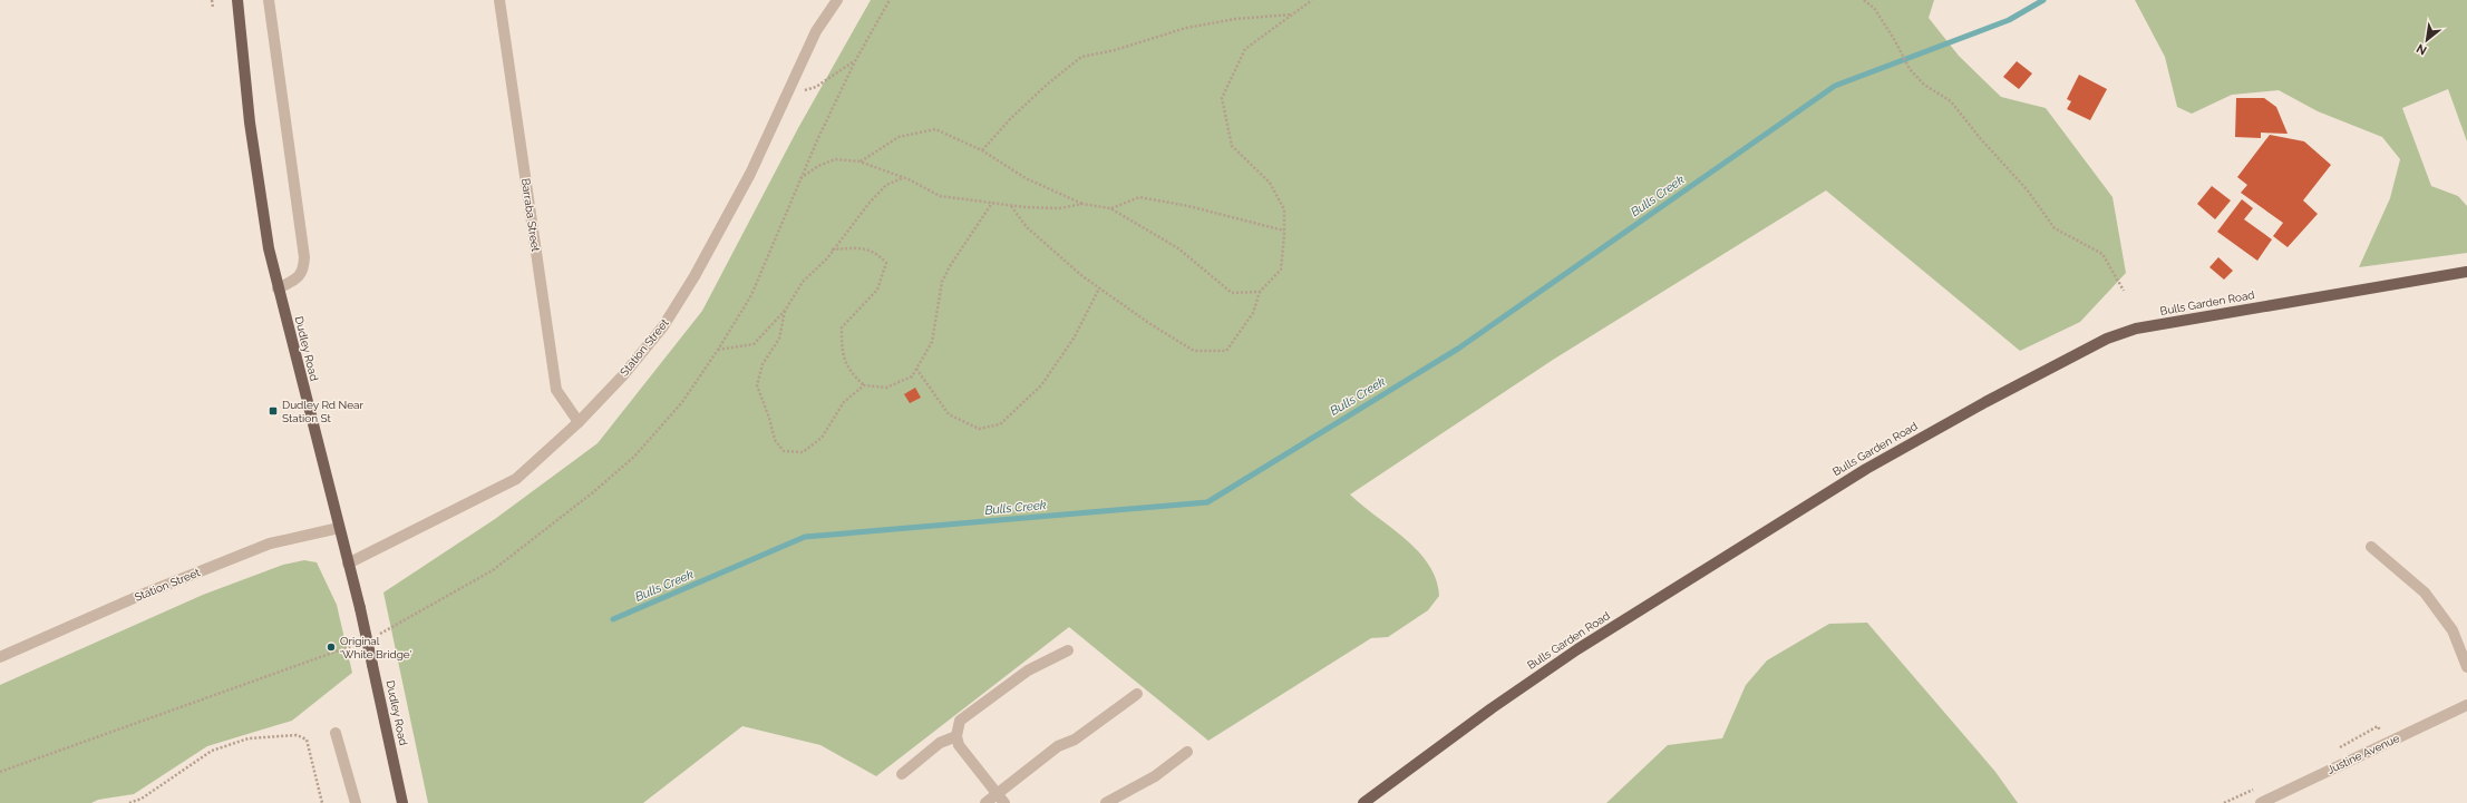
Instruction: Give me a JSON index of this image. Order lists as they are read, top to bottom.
{
  "streets": {
    "main road": ["Bulls Garden Road", "Dudley Road"],
    "street": ["Barraba Street", "Station Street", "Justine Avenue"]
  },
  "crossings": [
    ["Barraba Street", "Station Street"],
    ["Station Street", "Dudley Road"]
  ],
  "water": ["Bulls Creek"],
  "places": {
    "transit": ["Dudley Rd Near Station St"],
    "other": ["Original 'White Bridge'"]
  },
  "north": "bottom left"
}
